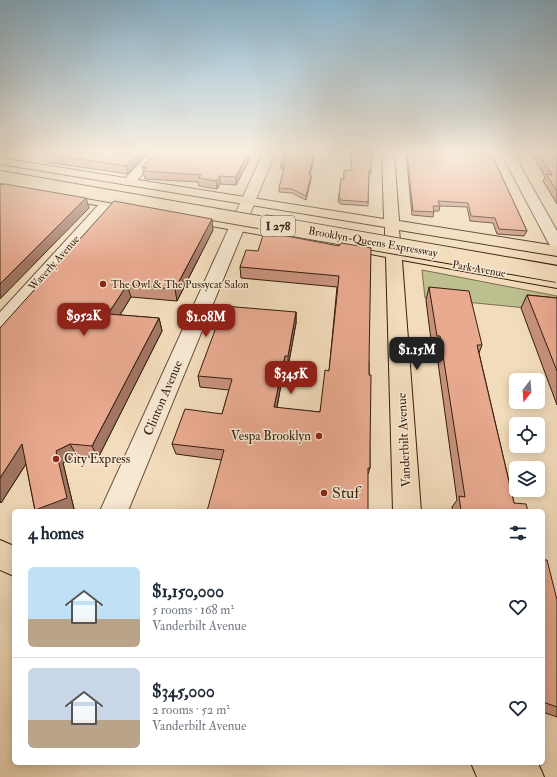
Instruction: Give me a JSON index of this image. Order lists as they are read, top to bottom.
{
  "streets": {
    "main road": [
      "I 278",
      "Brooklyn-Queens Expressway",
      "Park Avenue",
      "Vanderbilt Avenue"
    ],
    "street": ["Waverly Avenue", "Clinton Avenue"]
  },
  "crossings": [
    ["Waverly Avenue", "Park Avenue"],
    ["Park Avenue", "Clinton Avenue"],
    ["Park Avenue", "Vanderbilt Avenue"]
  ],
  "places": [
    "The Owl & The Pussycat Salon",
    "Vespa Brooklyn",
    "City Express",
    "Stuf"
  ],
  "north": "bottom",
  "page": {
    "price": [
      "$952K",
      "$1.08M",
      "$1.15M",
      "$345K"
    ],
    "heading": "4 homes",
    "list": [
      {
        "name": "$1,150,000",
        "note": "5 rooms · 168 m² · Vanderbilt Avenue"
      },
      {
        "name": "$345,000",
        "note": "2 rooms · 52 m² · Vanderbilt Avenue"
      }
    ]
  }
}
